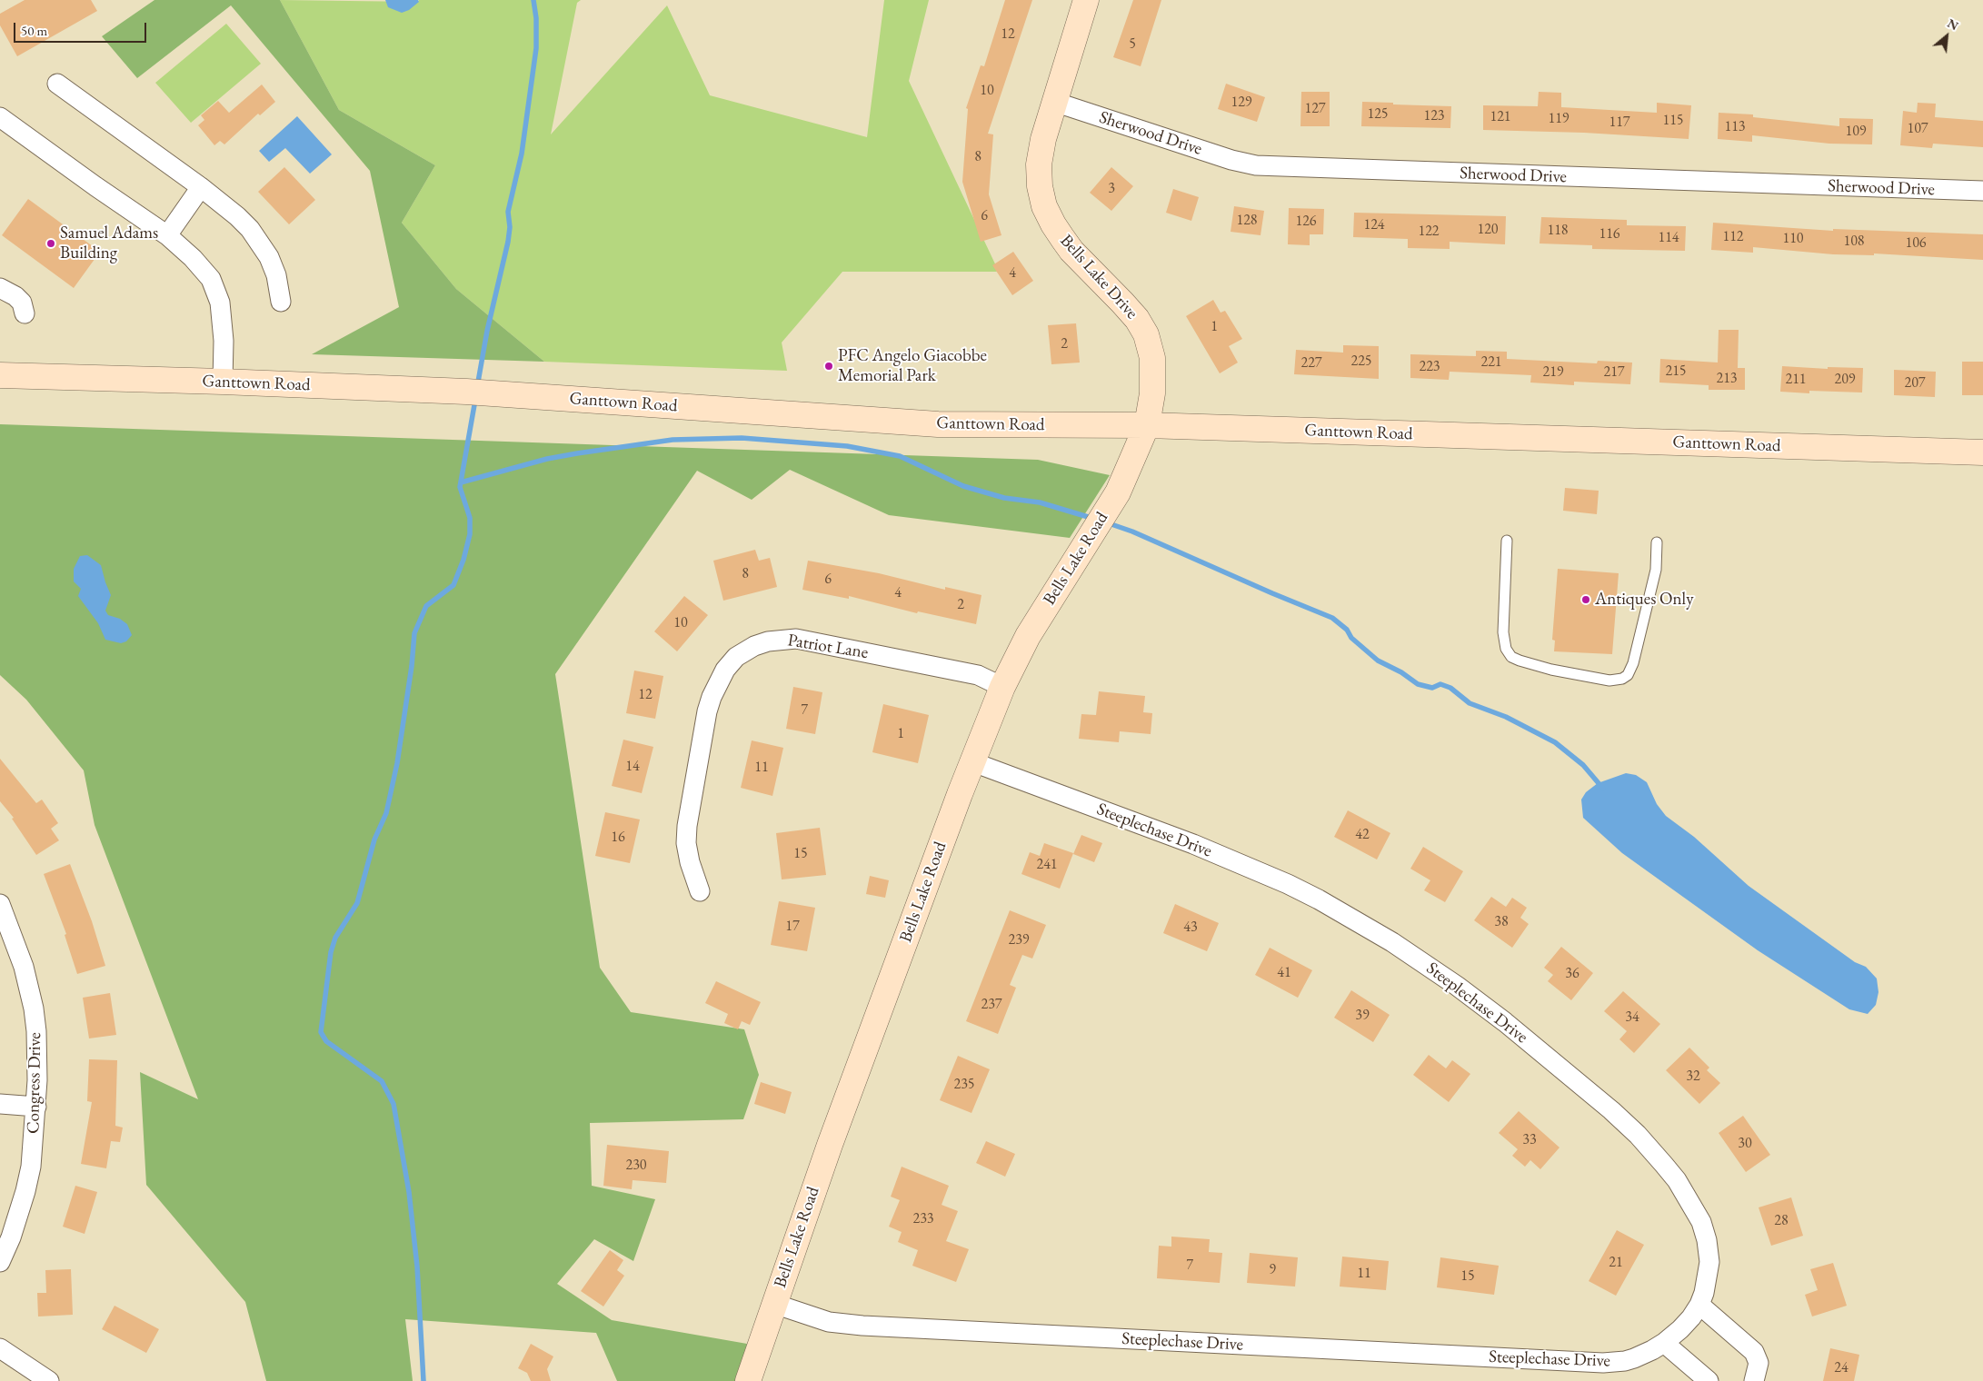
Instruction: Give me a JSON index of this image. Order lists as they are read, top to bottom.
{
  "streets": {
    "street": [
      "Sherwood Drive",
      "Bells Lake Drive",
      "Ganttown Road",
      "Bells Lake Road",
      "Patriot Lane",
      "Steeplechase Drive",
      "Congress Drive"
    ]
  },
  "crossings": [
    ["Sherwood Drive", "Bells Lake Drive"],
    ["Bells Lake Drive", "Ganttown Road"],
    ["Bells Lake Drive", "Bells Lake Road"],
    ["Ganttown Road", "Bells Lake Road"],
    ["Bells Lake Road", "Patriot Lane"],
    ["Bells Lake Road", "Steeplechase Drive"]
  ],
  "places": ["Samuel Adams Building", "PFC Angelo Giacobbe Memorial Park", "Antiques Only"],
  "house_numbers": [
    "12",
    "5",
    "10",
    "129",
    "127",
    "125",
    "123",
    "121",
    "119",
    "115",
    "117",
    "113",
    "107",
    "109",
    "8",
    "3",
    "6",
    "128",
    "126",
    "124",
    "120",
    "118",
    "122",
    "116",
    "112",
    "114",
    "110",
    "108",
    "106",
    "4",
    "1",
    "2",
    "225",
    "221",
    "227",
    "223",
    "215",
    "219",
    "217",
    "213",
    "211",
    "209",
    "207",
    "8",
    "6",
    "4",
    "2",
    "10",
    "12",
    "7",
    "1",
    "14",
    "11",
    "42",
    "16",
    "15",
    "241",
    "38",
    "17",
    "43",
    "239",
    "41",
    "36",
    "237",
    "39",
    "34",
    "32",
    "235",
    "33",
    "30",
    "230",
    "233",
    "28",
    "21",
    "7",
    "9",
    "11",
    "15",
    "24"
  ],
  "scale_bar": "50 m",
  "north": "top right"
}
